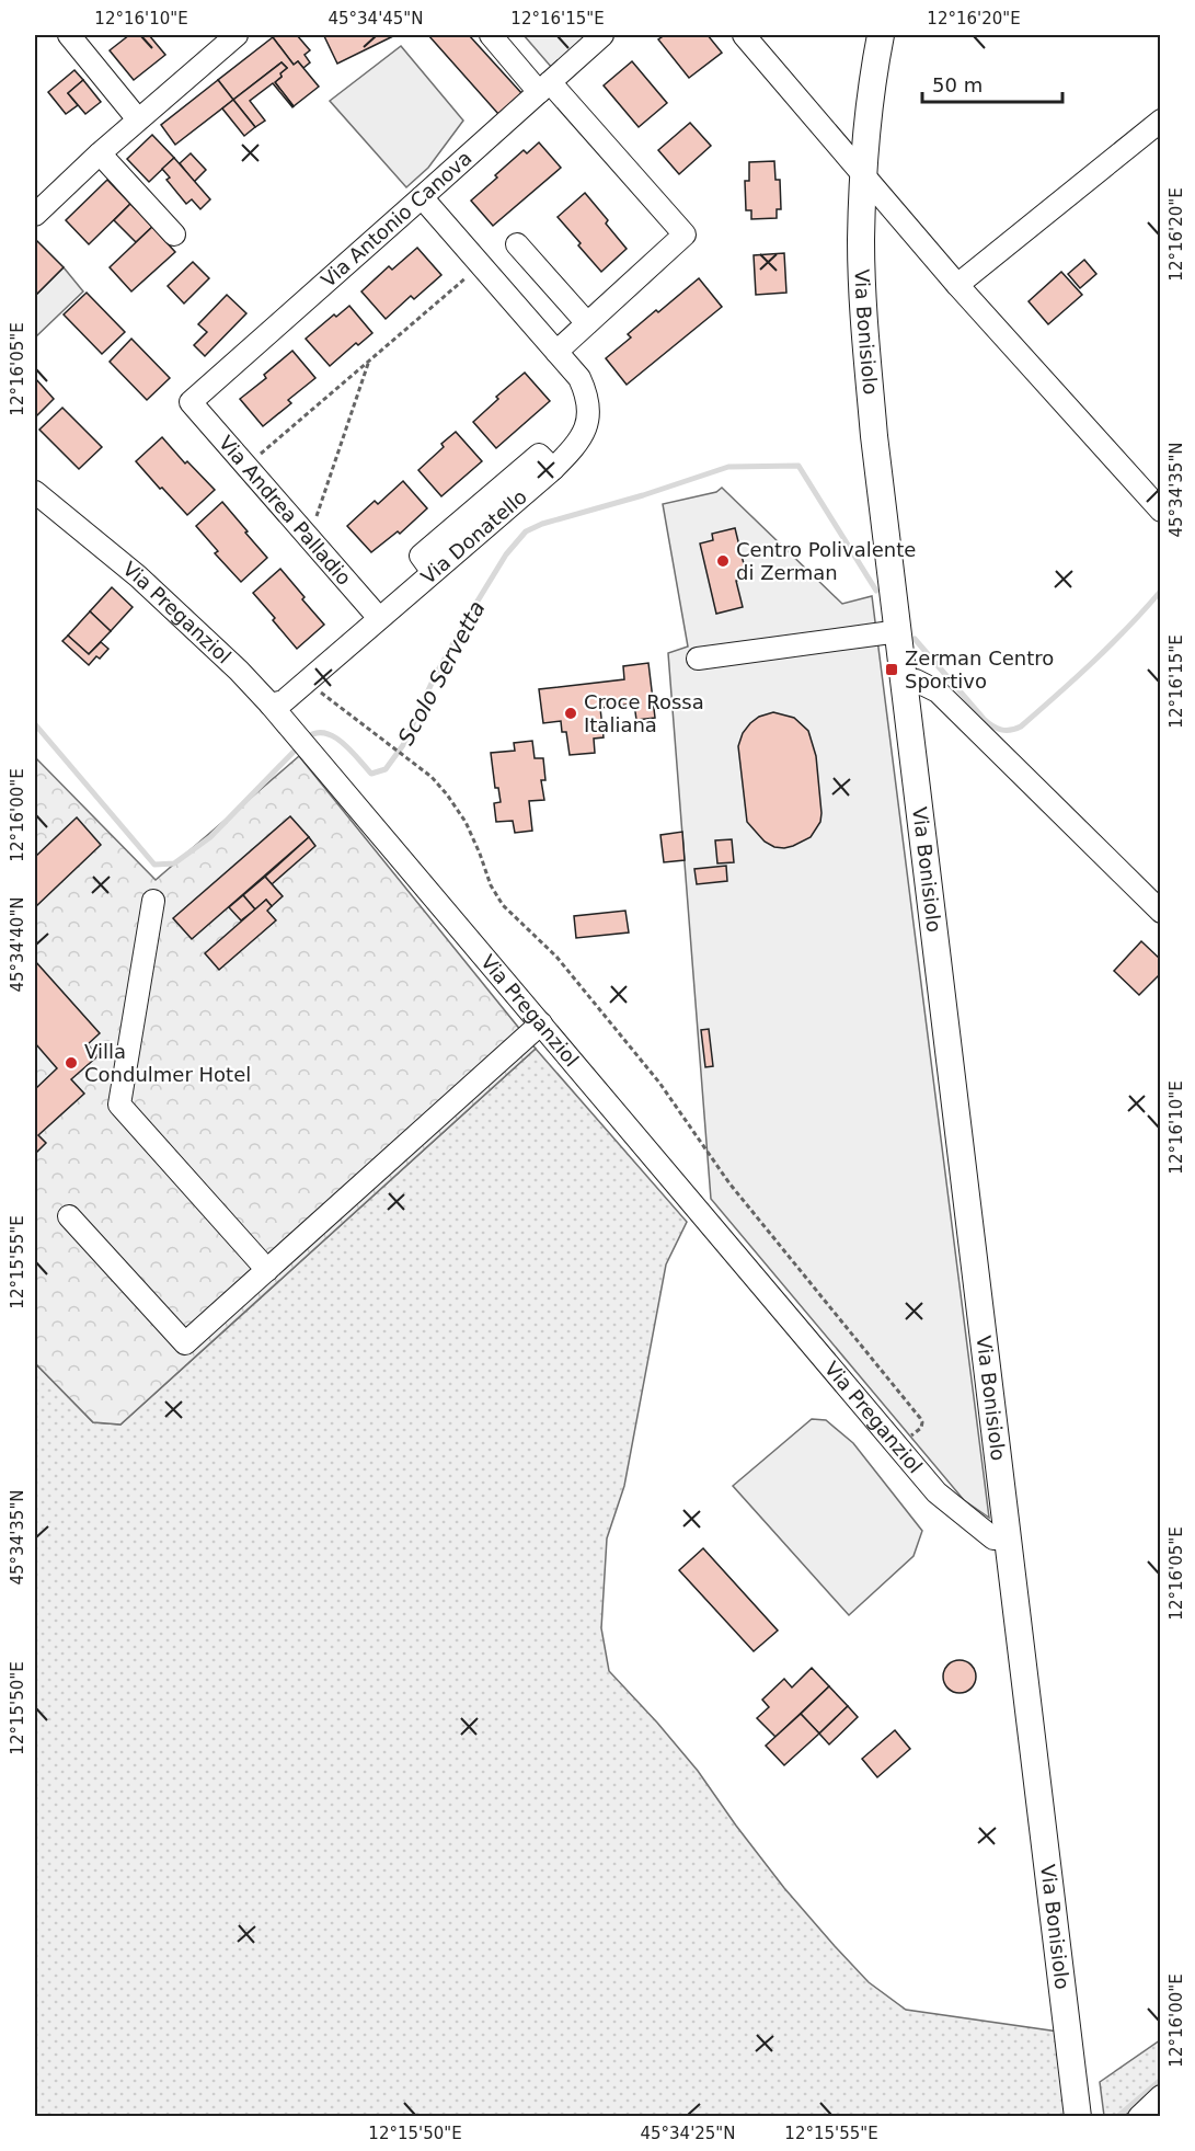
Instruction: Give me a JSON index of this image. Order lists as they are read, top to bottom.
{
  "streets": {
    "main road": ["Via Bonisiolo"],
    "street": [
      "Via Antonio Canova",
      "Via Andrea Palladio",
      "Via Donatello",
      "Via Preganziol"
    ]
  },
  "crossings": [
    ["Via Antonio Canova", "Via Andrea Palladio"],
    ["Via Antonio Canova", "Via Donatello"],
    ["Via Bonisiolo", "Via Preganziol"],
    ["Via Andrea Palladio", "Via Donatello"],
    ["Via Donatello", "Via Preganziol"]
  ],
  "water": ["Scolo Servetta"],
  "places": {
    "other": ["Centro Polivalente di Zerman", "Croce Rossa Italiana", "Villa Condulmer Hotel"],
    "transit": ["Zerman Centro Sportivo"]
  },
  "scale_bar": "50 m",
  "coordinates": [
    "12°16'10\"E",
    "45°34'45\"N",
    "12°16'15\"E",
    "12°16'20\"E",
    "12°16'05\"E",
    "45°34'35\"N",
    "12°16'00\"E",
    "45°34'40\"N",
    "12°15'55\"E",
    "12°15'50\"E",
    "45°34'25\"N"
  ]
}
